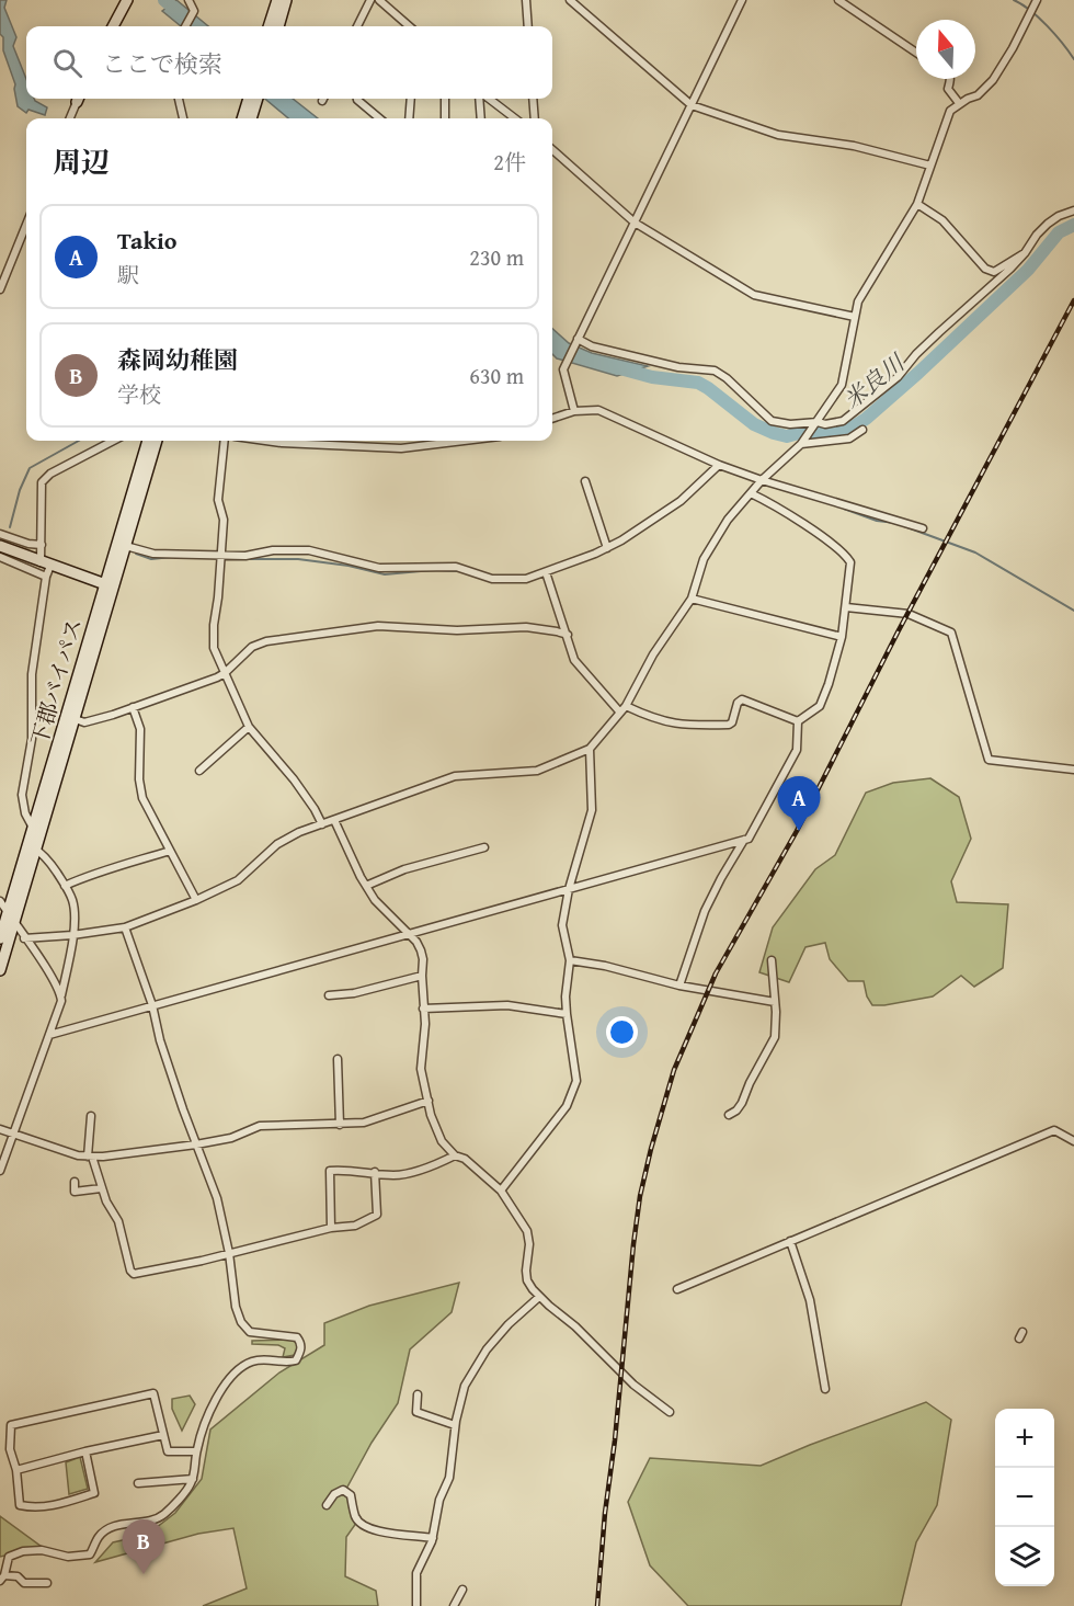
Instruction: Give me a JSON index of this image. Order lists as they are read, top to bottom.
{
  "streets": {
    "street": ["下郡バイパス"]
  },
  "water": ["米良川"],
  "north": "top",
  "page": {
    "search": "ここで検索",
    "heading": ["周辺", "2件"],
    "list": [
      {
        "mark": "A",
        "name": "Takio",
        "note": "駅",
        "value": "230 m"
      },
      {
        "mark": "B",
        "name": "森岡幼稚園",
        "note": "学校",
        "value": "630 m"
      }
    ],
    "pins": ["A", "B"],
    "map_buttons": ["+", "−"]
  }
}
